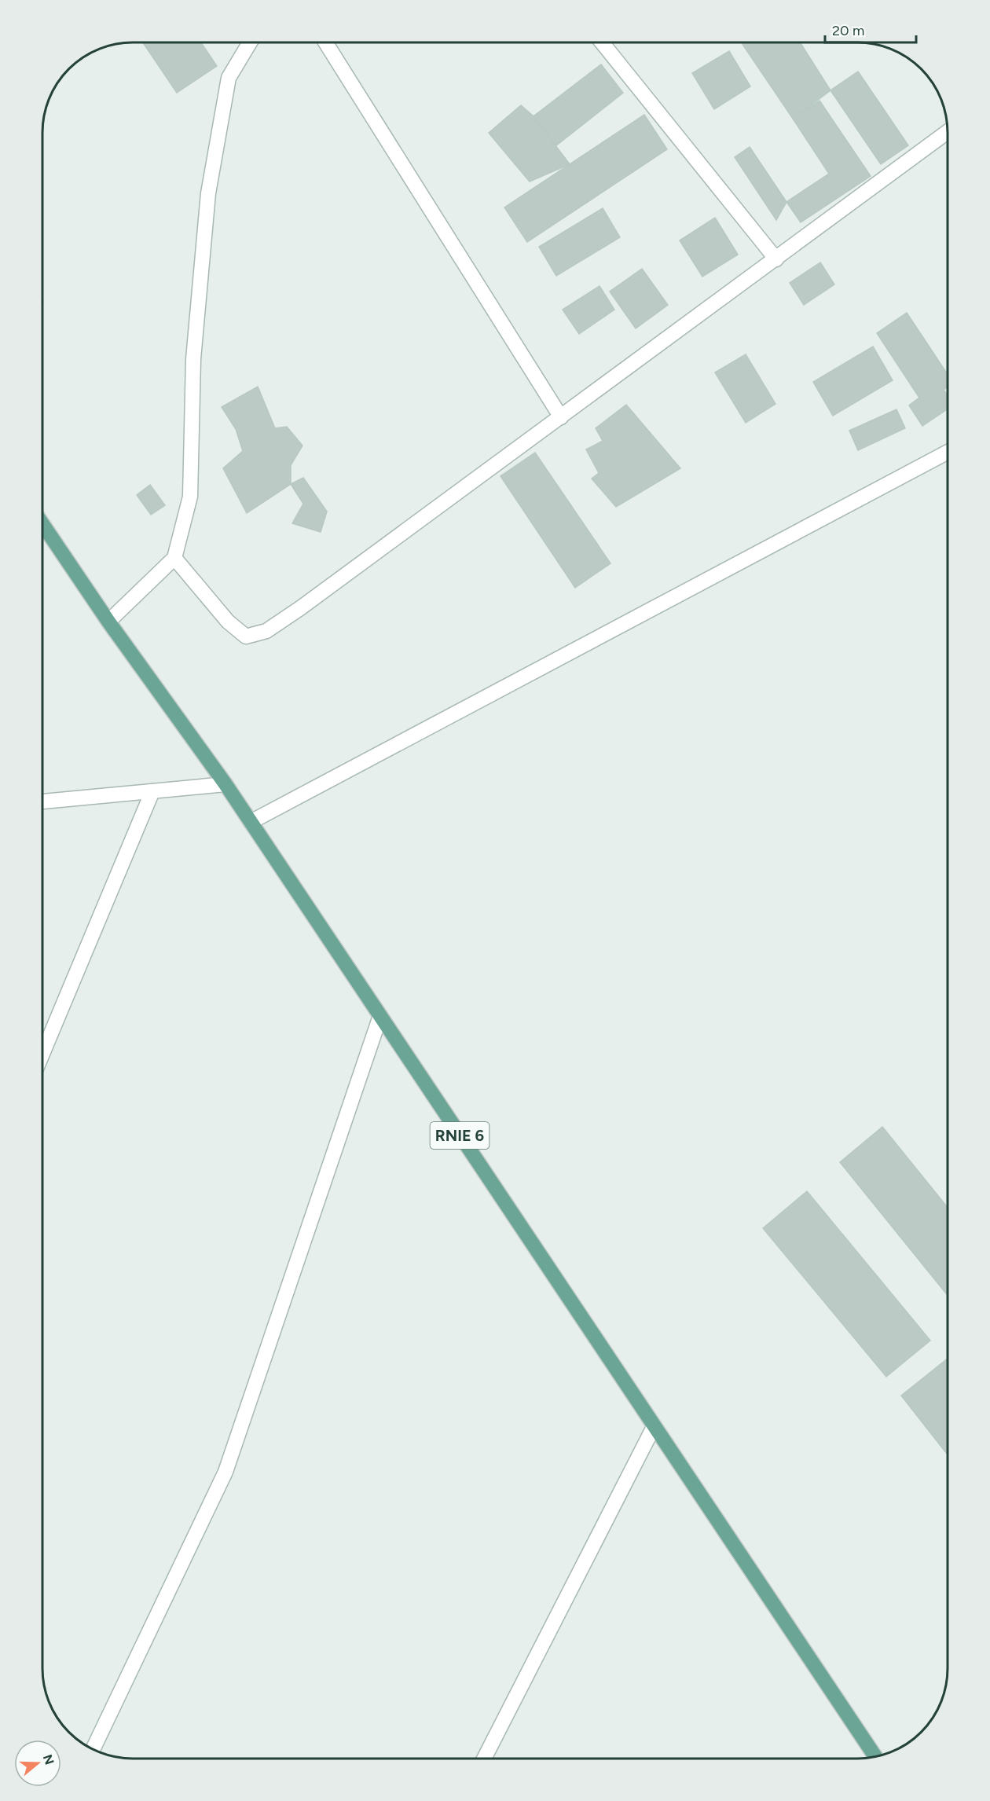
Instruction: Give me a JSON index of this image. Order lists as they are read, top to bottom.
{
  "streets": {
    "main road": ["RNIE 6"]
  },
  "scale_bar": "20 m",
  "north": "right"
}
